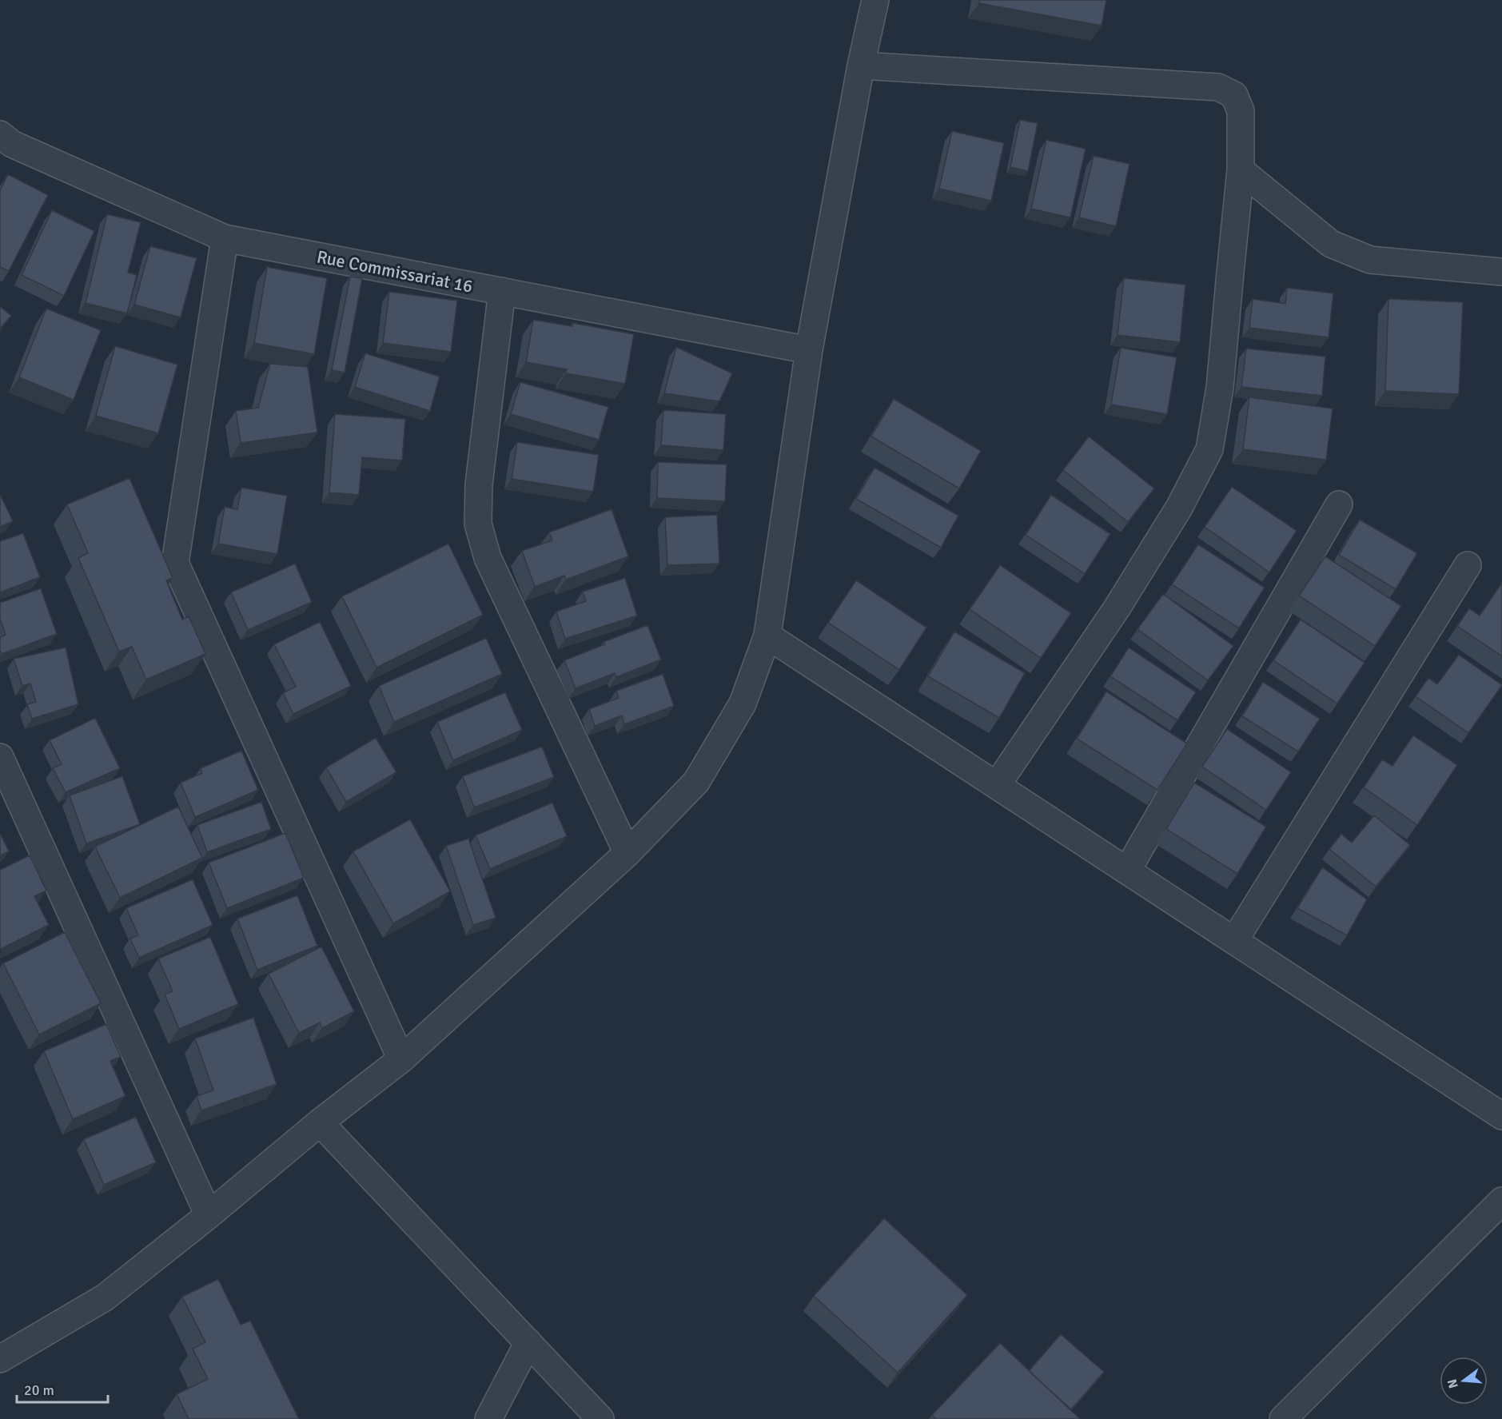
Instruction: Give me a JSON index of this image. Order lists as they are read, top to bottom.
{
  "streets": {
    "street": ["Rue Commissariat 16"]
  },
  "scale_bar": "20 m",
  "north": "left"
}
